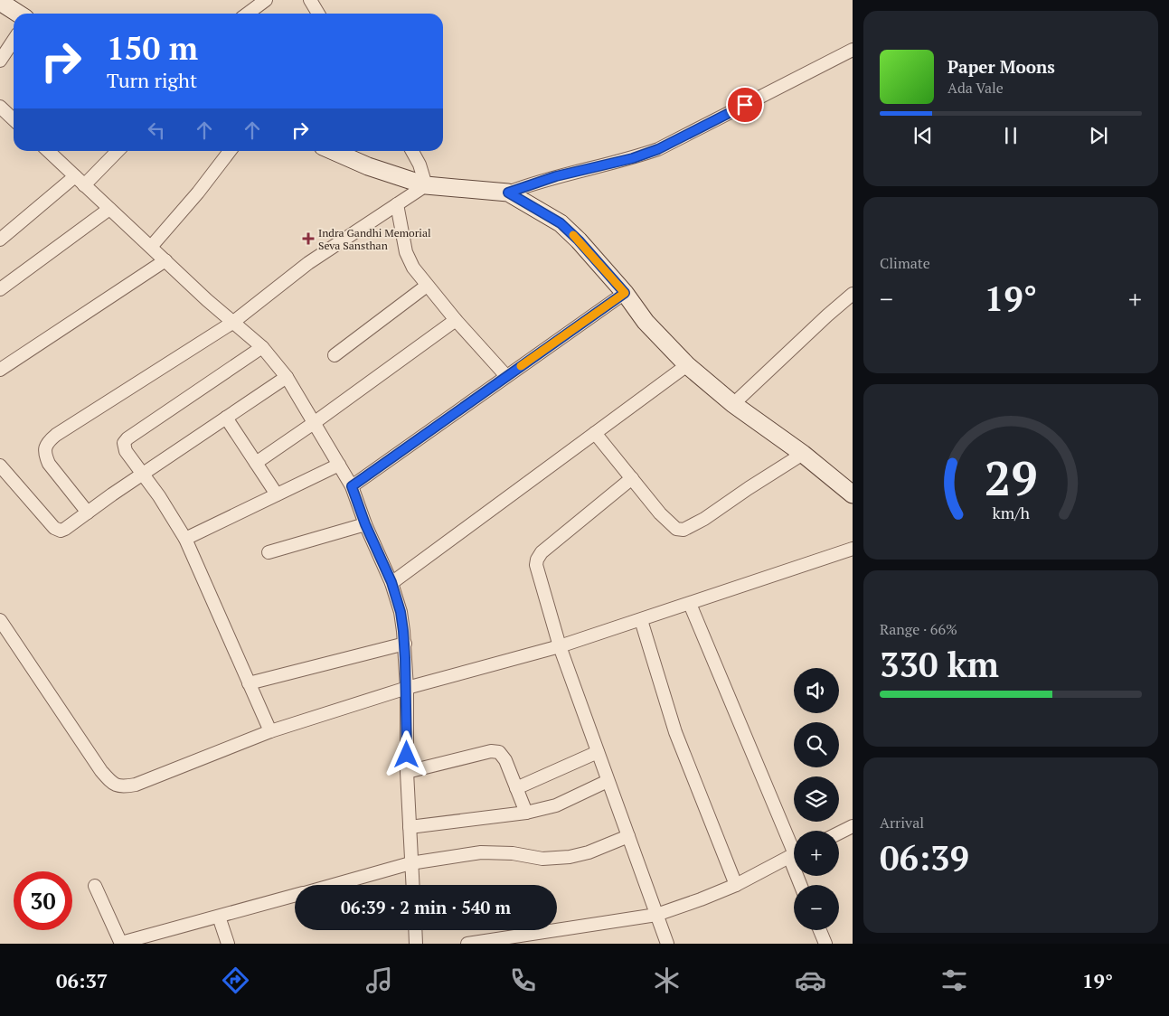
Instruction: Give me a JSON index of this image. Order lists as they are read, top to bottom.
{
  "places": {
    "health": ["Indra Gandhi Memorial Seva Sansthan"]
  },
  "page": {
    "turn": ["150 m", "Turn right"],
    "song": ["Paper Moons", "Ada Vale"],
    "tile": [
      "Climate",
      ["Range · 66%", "330 km"],
      ["Arrival", "06:39"]
    ],
    "heat": ["−", "19°", "+"],
    "map_buttons": ["+", "−"],
    "limit": "30",
    "trip": "06:39 · 2 min · 540 m",
    "tabs": ["06:37", "19°"],
    "gauge": ["29", "km/h"]
  }
}
